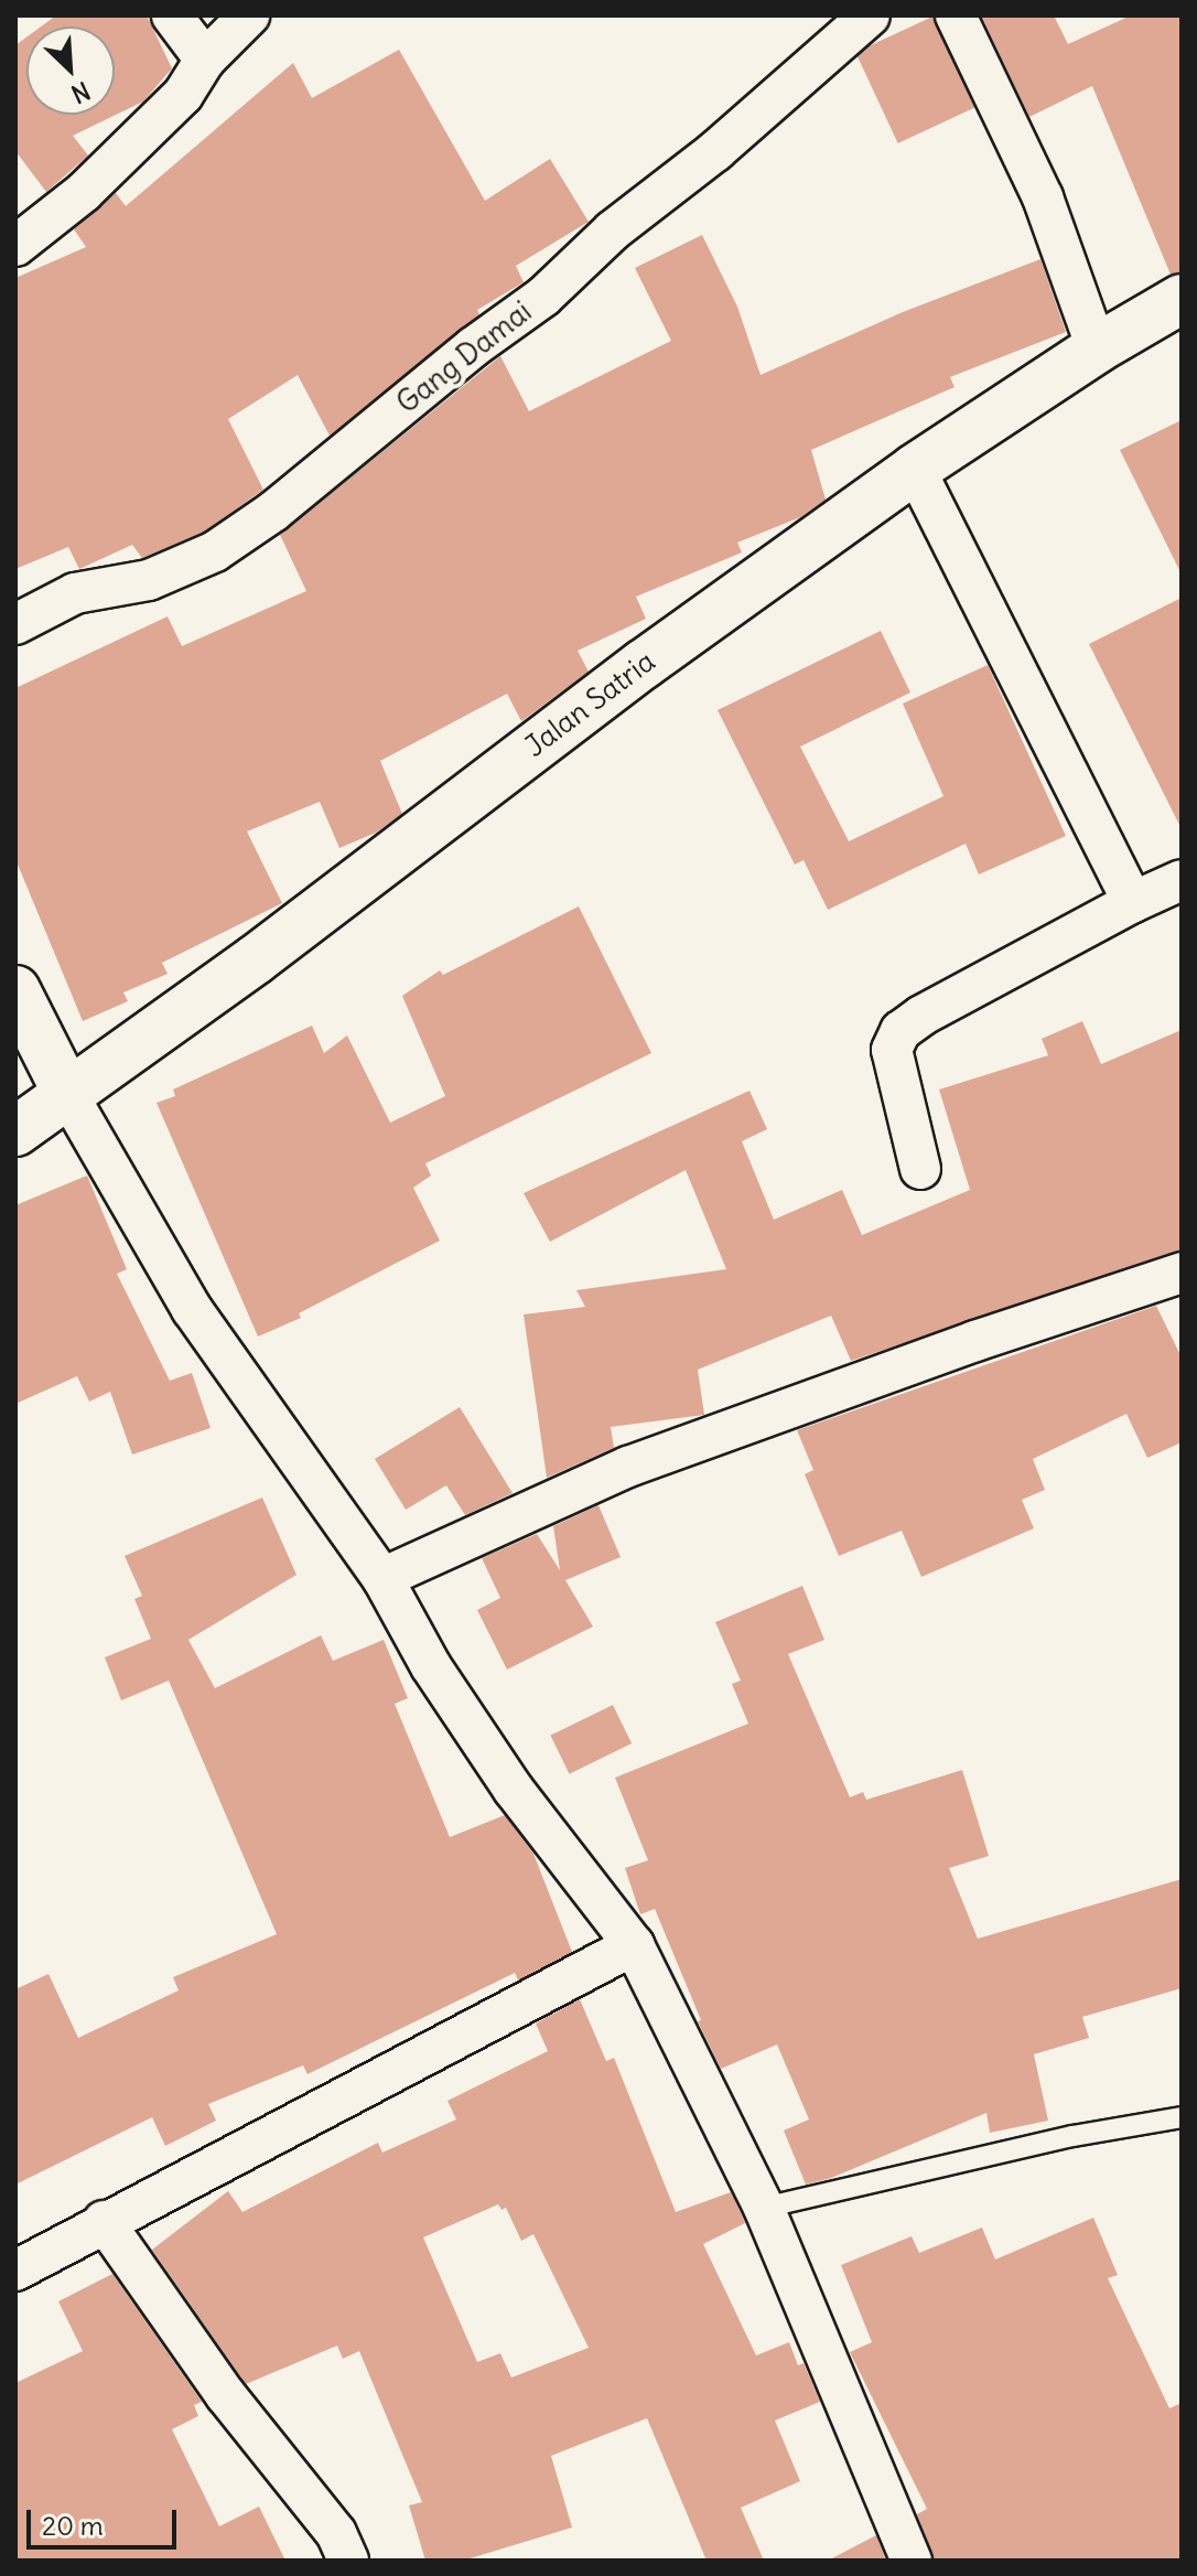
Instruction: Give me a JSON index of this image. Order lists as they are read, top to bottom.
{
  "streets": {
    "street": ["Gang Damai", "Jalan Satria"]
  },
  "scale_bar": "20 m",
  "north": "bottom right"
}
